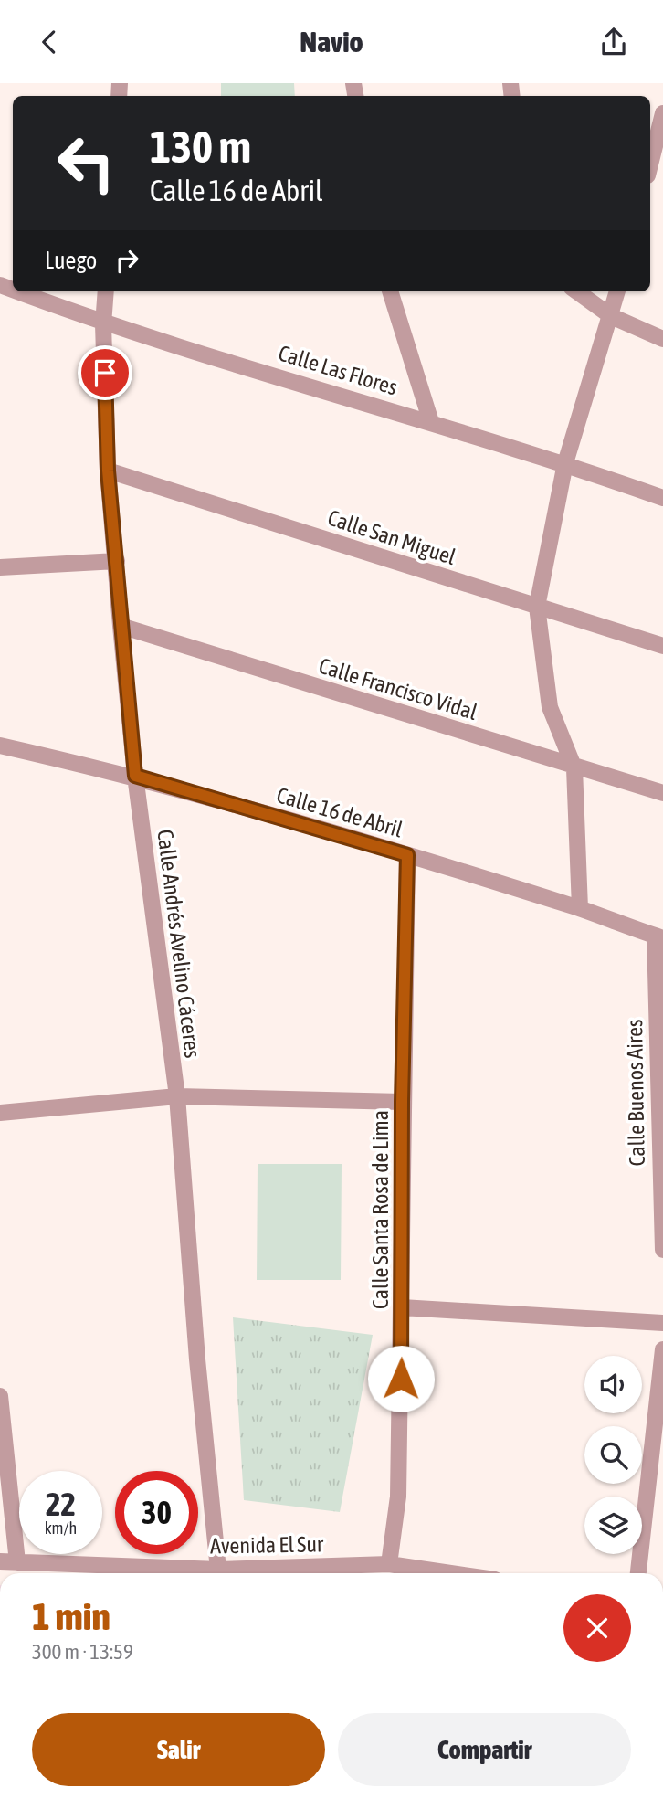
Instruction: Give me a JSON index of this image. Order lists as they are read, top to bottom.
{
  "streets": {
    "street": [
      "Calle Las Flores",
      "Calle San Miguel",
      "Calle Francisco Vidal",
      "Calle 16 de Abril",
      "Calle Andrés Avelino Cáceres",
      "Calle Buenos Aires",
      "Calle Santa Rosa de Lima",
      "Avenida El Sur"
    ]
  },
  "crossings": [
    ["Calle Las Flores", "Calle Andrés Avelino Cáceres"],
    ["Calle San Miguel", "Calle Andrés Avelino Cáceres"],
    ["Calle Francisco Vidal", "Calle Andrés Avelino Cáceres"],
    ["Calle 16 de Abril", "Calle Andrés Avelino Cáceres"],
    ["Calle 16 de Abril", "Calle Buenos Aires"],
    ["Calle 16 de Abril", "Calle Santa Rosa de Lima"],
    ["Calle Andrés Avelino Cáceres", "Avenida El Sur"],
    ["Calle Santa Rosa de Lima", "Avenida El Sur"]
  ],
  "page": {
    "header": "Navio",
    "turn": ["130 m", "Calle 16 de Abril"],
    "then": "Luego",
    "speed": "22 km/h",
    "limit": "30",
    "heading": ["1 min", "300 m · 13:59"],
    "buttons": ["Salir", "Compartir"]
  }
}
